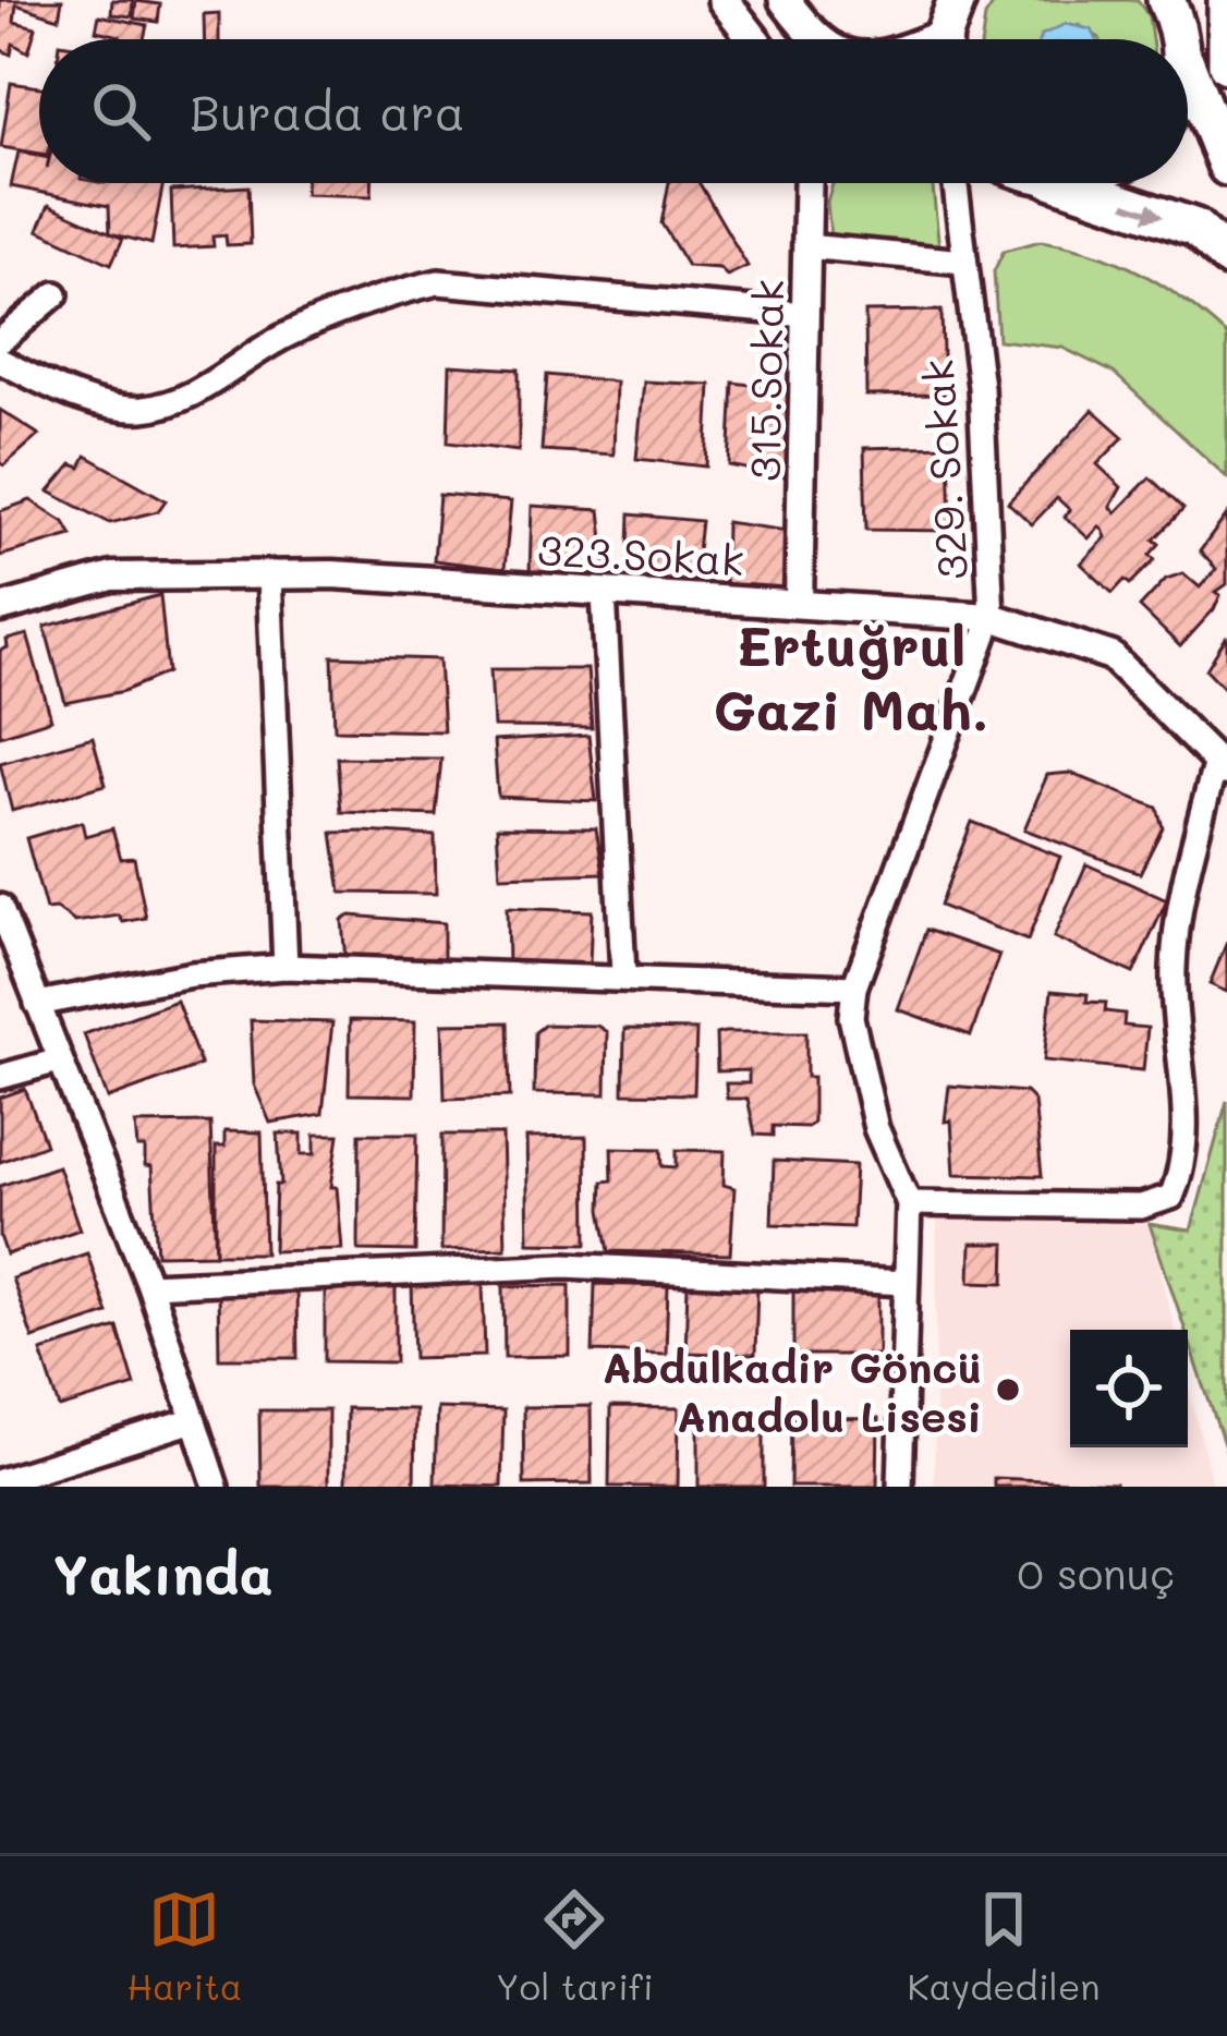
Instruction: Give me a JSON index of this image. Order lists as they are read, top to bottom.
{
  "streets": {
    "street": ["315.Sokak", "329. Sokak", "323.Sokak"]
  },
  "crossings": [
    ["315.Sokak", "323.Sokak"],
    ["329. Sokak", "323.Sokak"]
  ],
  "districts": ["Ertuğrul Gazi Mah."],
  "places": ["Abdulkadir Göncü Anadolu Lisesi"],
  "page": {
    "search": "Burada ara",
    "heading": ["Yakında", "0 sonuç"],
    "nav": ["Harita", "Yol tarifi", "Kaydedilen"]
  }
}
